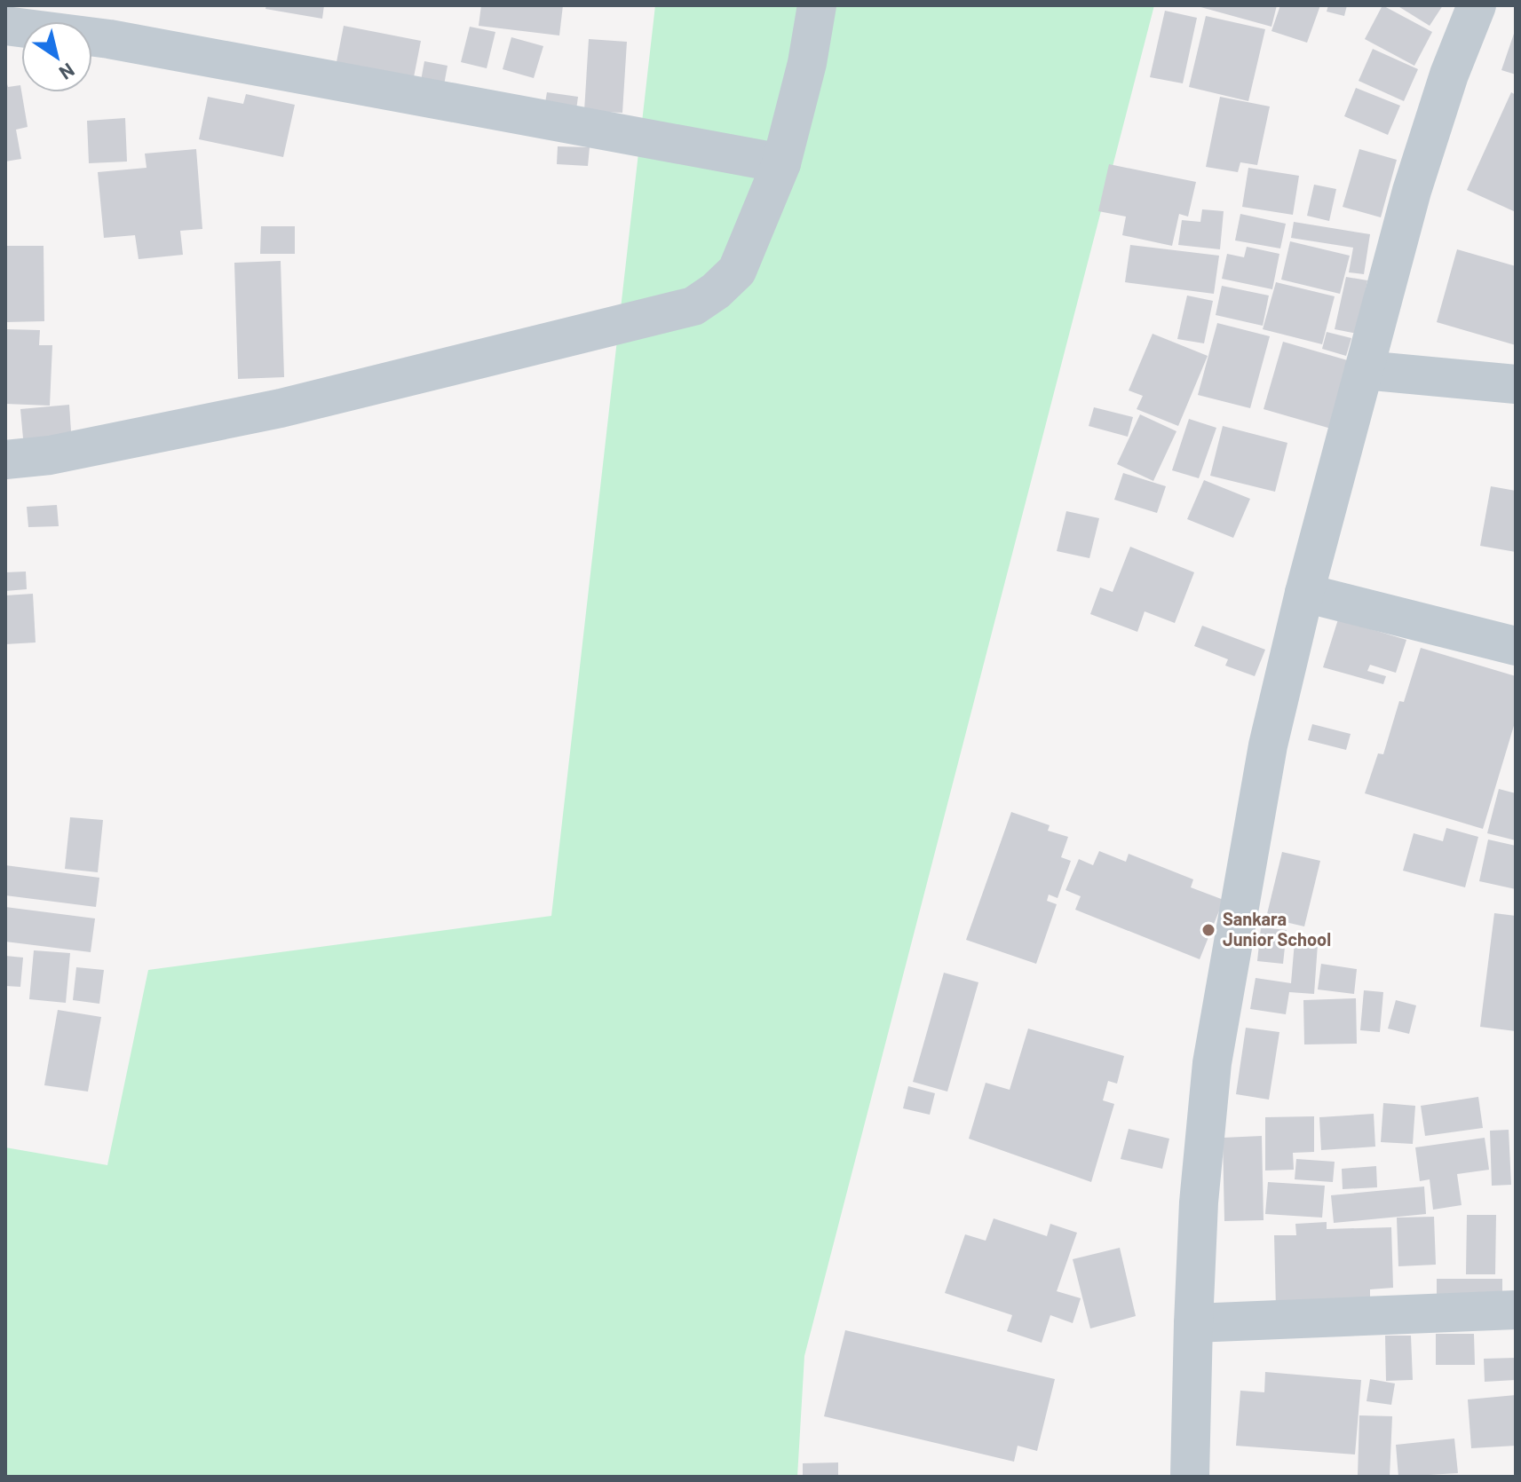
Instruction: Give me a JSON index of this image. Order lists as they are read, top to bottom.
{
  "places": ["Sankara Junior School"],
  "north": "bottom right"
}
